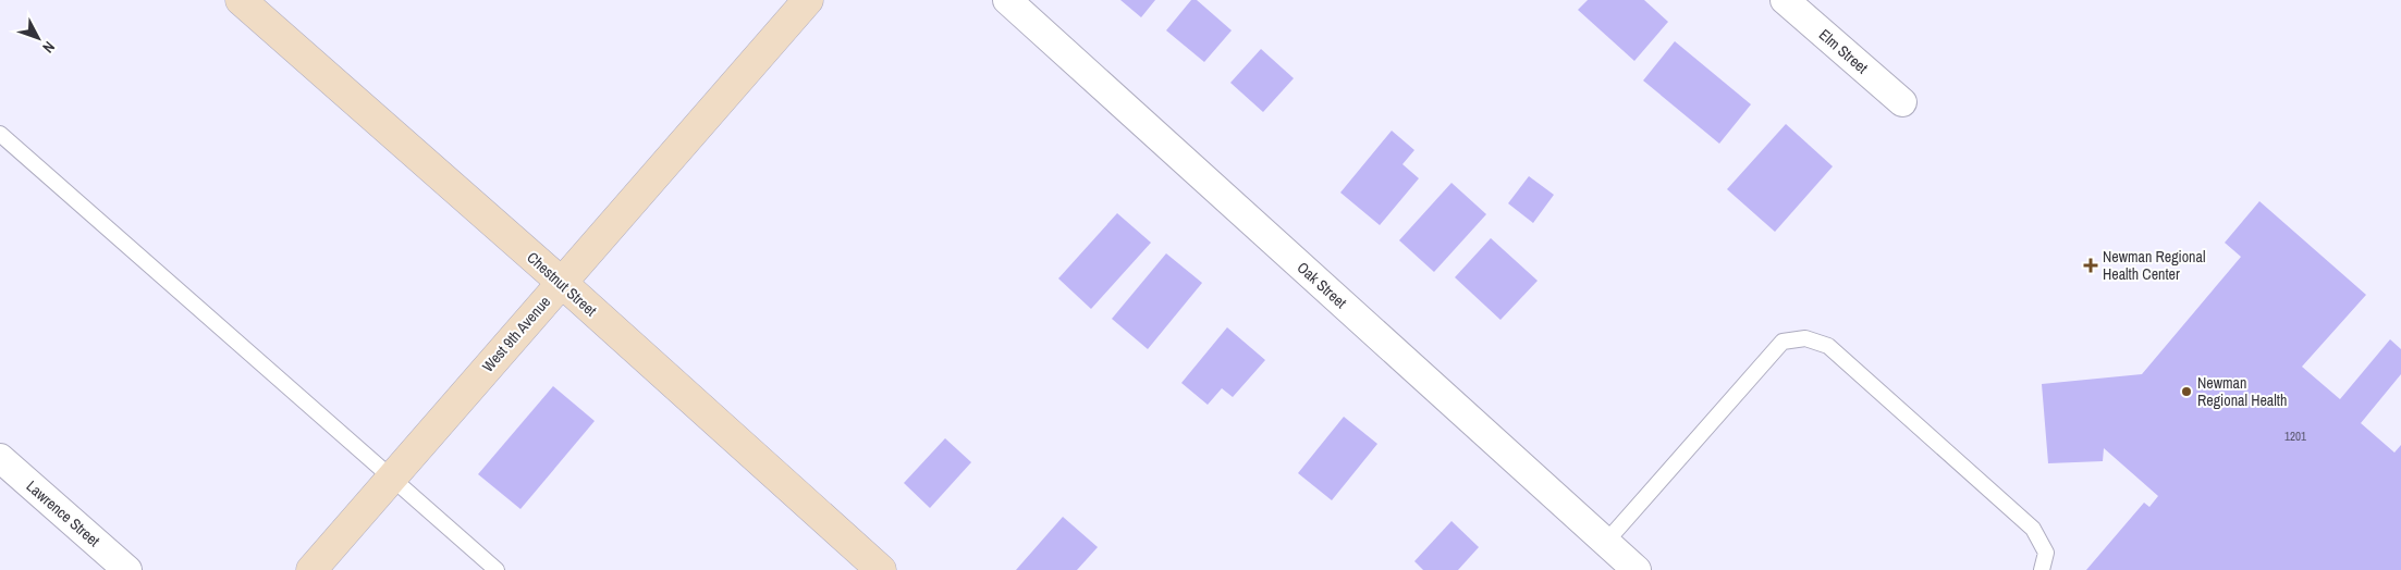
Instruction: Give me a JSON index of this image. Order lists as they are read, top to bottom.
{
  "streets": {
    "street": [
      "Elm Street",
      "Chestnut Street",
      "Oak Street",
      "West 9th Avenue",
      "Lawrence Street"
    ]
  },
  "crossings": [
    ["Chestnut Street", "West 9th Avenue"]
  ],
  "places": {
    "health": ["Newman Regional Health Center"],
    "other": ["Newman Regional Health"]
  },
  "house_numbers": ["1201"],
  "north": "bottom right"
}
